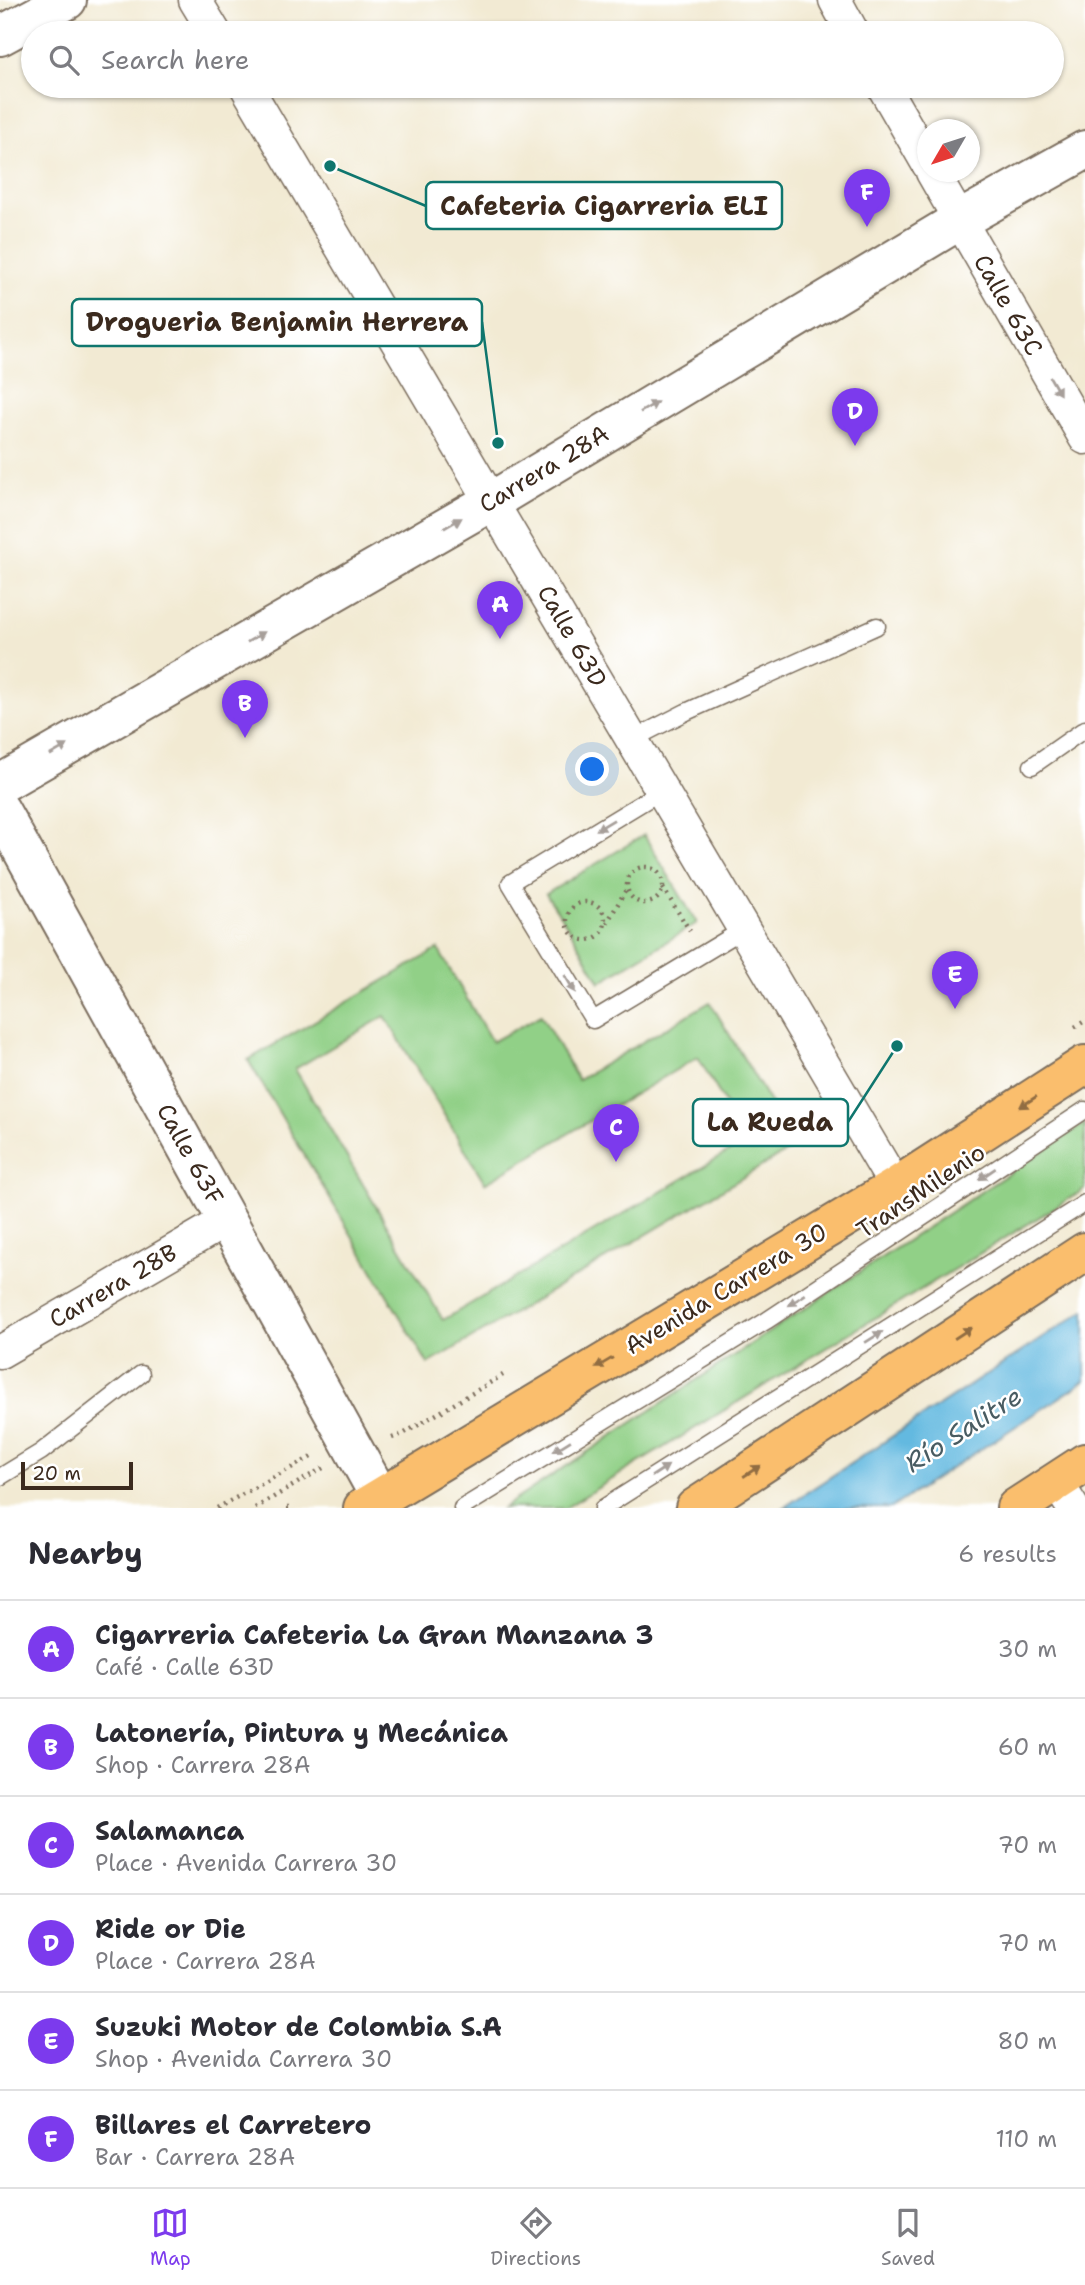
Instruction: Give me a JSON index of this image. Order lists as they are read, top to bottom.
{
  "streets": {
    "highway": ["Avenida Carrera 30"],
    "street": [
      "Calle 63C",
      "Carrera 28A",
      "Calle 63D",
      "Calle 63F",
      "Carrera 28B"
    ],
    "lane": ["TransMilenio"]
  },
  "crossings": [
    ["Calle 63C", "Carrera 28A"],
    ["Carrera 28A", "Calle 63D"],
    ["Calle 63D", "Avenida Carrera 30"],
    ["Calle 63F", "Carrera 28B"],
    ["Calle 63F", "Avenida Carrera 30"]
  ],
  "one_way": ["Calle 63C", "Carrera 28A"],
  "water": ["Río Salitre"],
  "places": ["Cafeteria Cigarreria ELI", "Drogueria Benjamin Herrera", "La Rueda"],
  "scale_bar": "20 m",
  "north": "bottom left",
  "page": {
    "search": "Search here",
    "pins": [
      "F",
      "D",
      "A",
      "B",
      "E",
      "C"
    ],
    "scale": "20 m",
    "heading": ["Nearby", "6 results"],
    "list": [
      {
        "mark": "A",
        "name": "Cigarreria Cafeteria La Gran Manzana 3",
        "note": "Café · Calle 63D",
        "value": "30 m"
      },
      {
        "mark": "B",
        "name": "Latonería, Pintura y Mecánica",
        "note": "Shop · Carrera 28A",
        "value": "60 m"
      },
      {
        "mark": "C",
        "name": "Salamanca",
        "note": "Place · Avenida Carrera 30",
        "value": "70 m"
      },
      {
        "mark": "D",
        "name": "Ride or Die",
        "note": "Place · Carrera 28A",
        "value": "70 m"
      },
      {
        "mark": "E",
        "name": "Suzuki Motor de Colombia S.A",
        "note": "Shop · Avenida Carrera 30",
        "value": "80 m"
      },
      {
        "mark": "F",
        "name": "Billares el Carretero",
        "note": "Bar · Carrera 28A",
        "value": "110 m"
      }
    ],
    "nav": ["Map", "Directions", "Saved"]
  }
}
